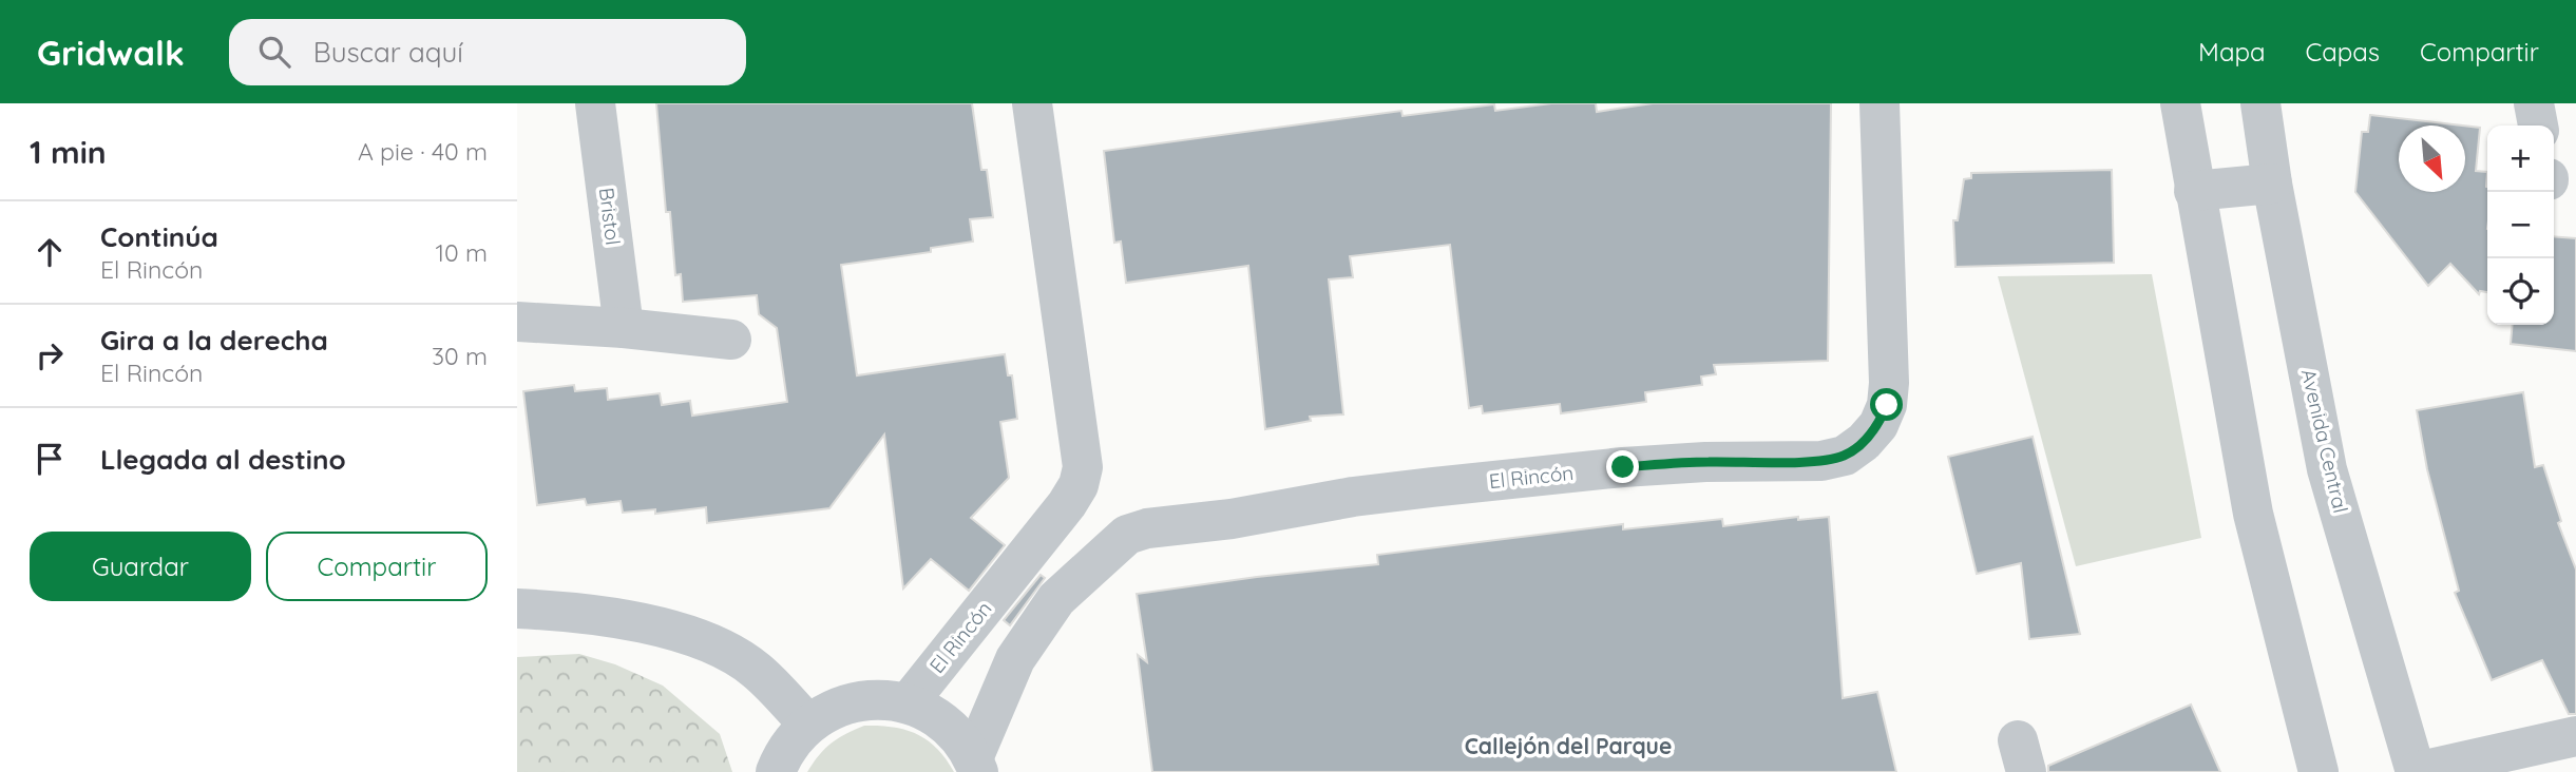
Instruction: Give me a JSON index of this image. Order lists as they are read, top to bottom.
{
  "streets": {
    "street": ["Bristol", "Avenida Central", "El Rincón"]
  },
  "districts": ["Callejón del Parque"],
  "north": "bottom right",
  "page": {
    "header": "Gridwalk",
    "search": "Buscar aquí",
    "nav": ["Mapa", "Capas", "Compartir"],
    "heading": ["1 min", "A pie · 40 m"],
    "map_buttons": ["+", "−"],
    "list": [
      ["Continúa", "El Rincón", "10 m"],
      ["Gira a la derecha", "El Rincón", "30 m"],
      "Llegada al destino"
    ],
    "buttons": ["Guardar", "Compartir"]
  }
}
